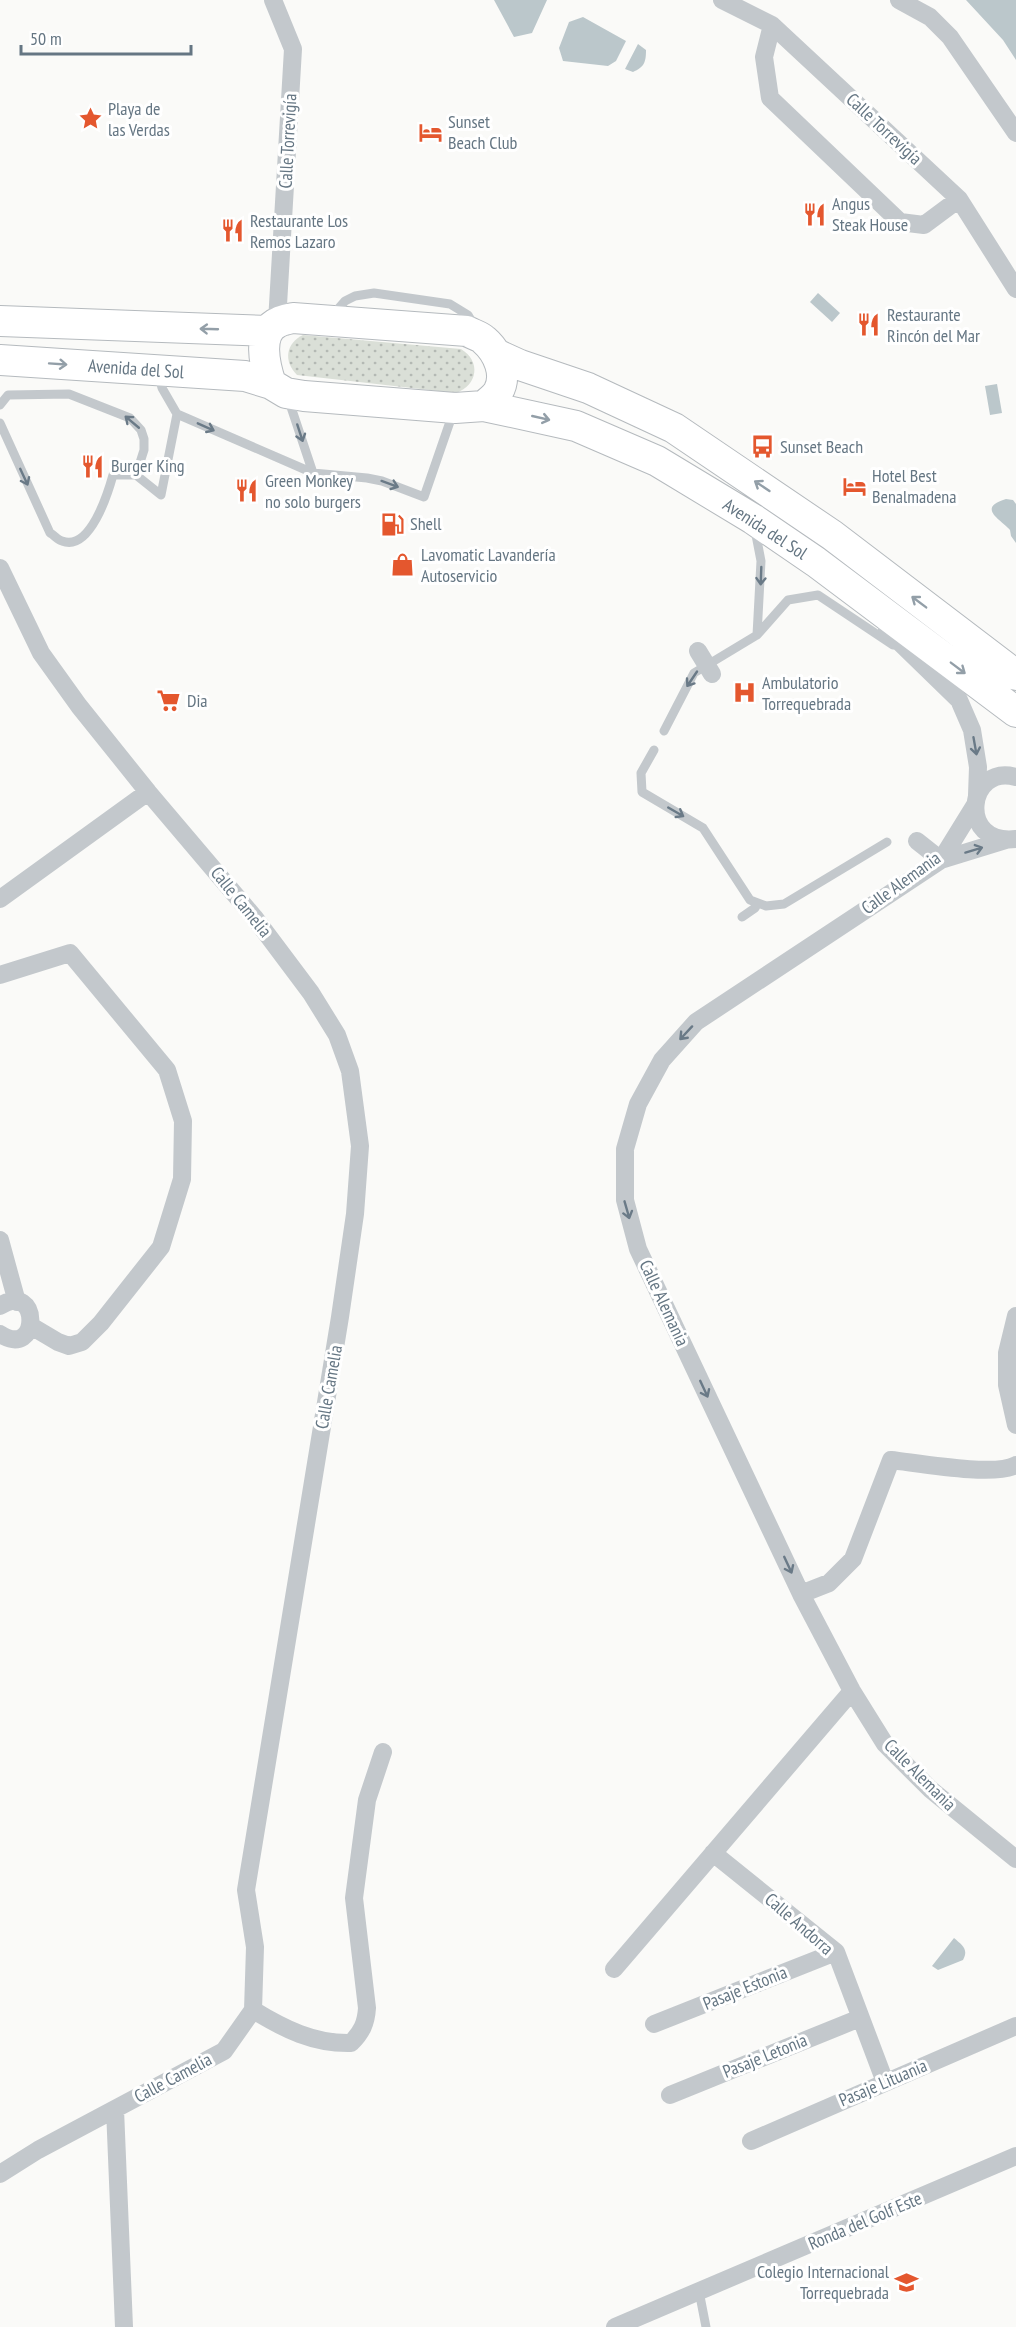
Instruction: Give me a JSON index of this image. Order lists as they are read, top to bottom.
{
  "streets": {
    "main road": ["Avenida del Sol"],
    "street": [
      "Calle Torrevigía",
      "Calle Alemania",
      "Calle Camelia",
      "Calle Andorra",
      "Pasaje Estonia",
      "Pasaje Letonia",
      "Pasaje Lituania",
      "Ronda del Golf Este"
    ]
  },
  "crossings": [
    ["Calle Torrevigía", "Avenida del Sol"],
    ["Calle Andorra", "Pasaje Estonia"],
    ["Calle Andorra", "Pasaje Letonia"],
    ["Calle Andorra", "Pasaje Lituania"]
  ],
  "one_way": ["Calle Alemania"],
  "places": {
    "place": ["Playa de las Verdas"],
    "hotel": ["Sunset Beach Club", "Hotel Best Benalmadena"],
    "restaurant": [
      "Angus Steak House",
      "Restaurante Los Remos Lazaro",
      "Restaurante Rincón del Mar",
      "Burger King",
      "Green Monkey no solo burgers"
    ],
    "bus stop": ["Sunset Beach"],
    "fuel station": ["Shell"],
    "shop": ["Lavomatic Lavandería Autoservicio"],
    "hospital": ["Ambulatorio Torrequebrada"],
    "supermarket": ["Dia"],
    "school or university": ["Colegio Internacional Torrequebrada"]
  },
  "scale_bar": "50 m"
}
